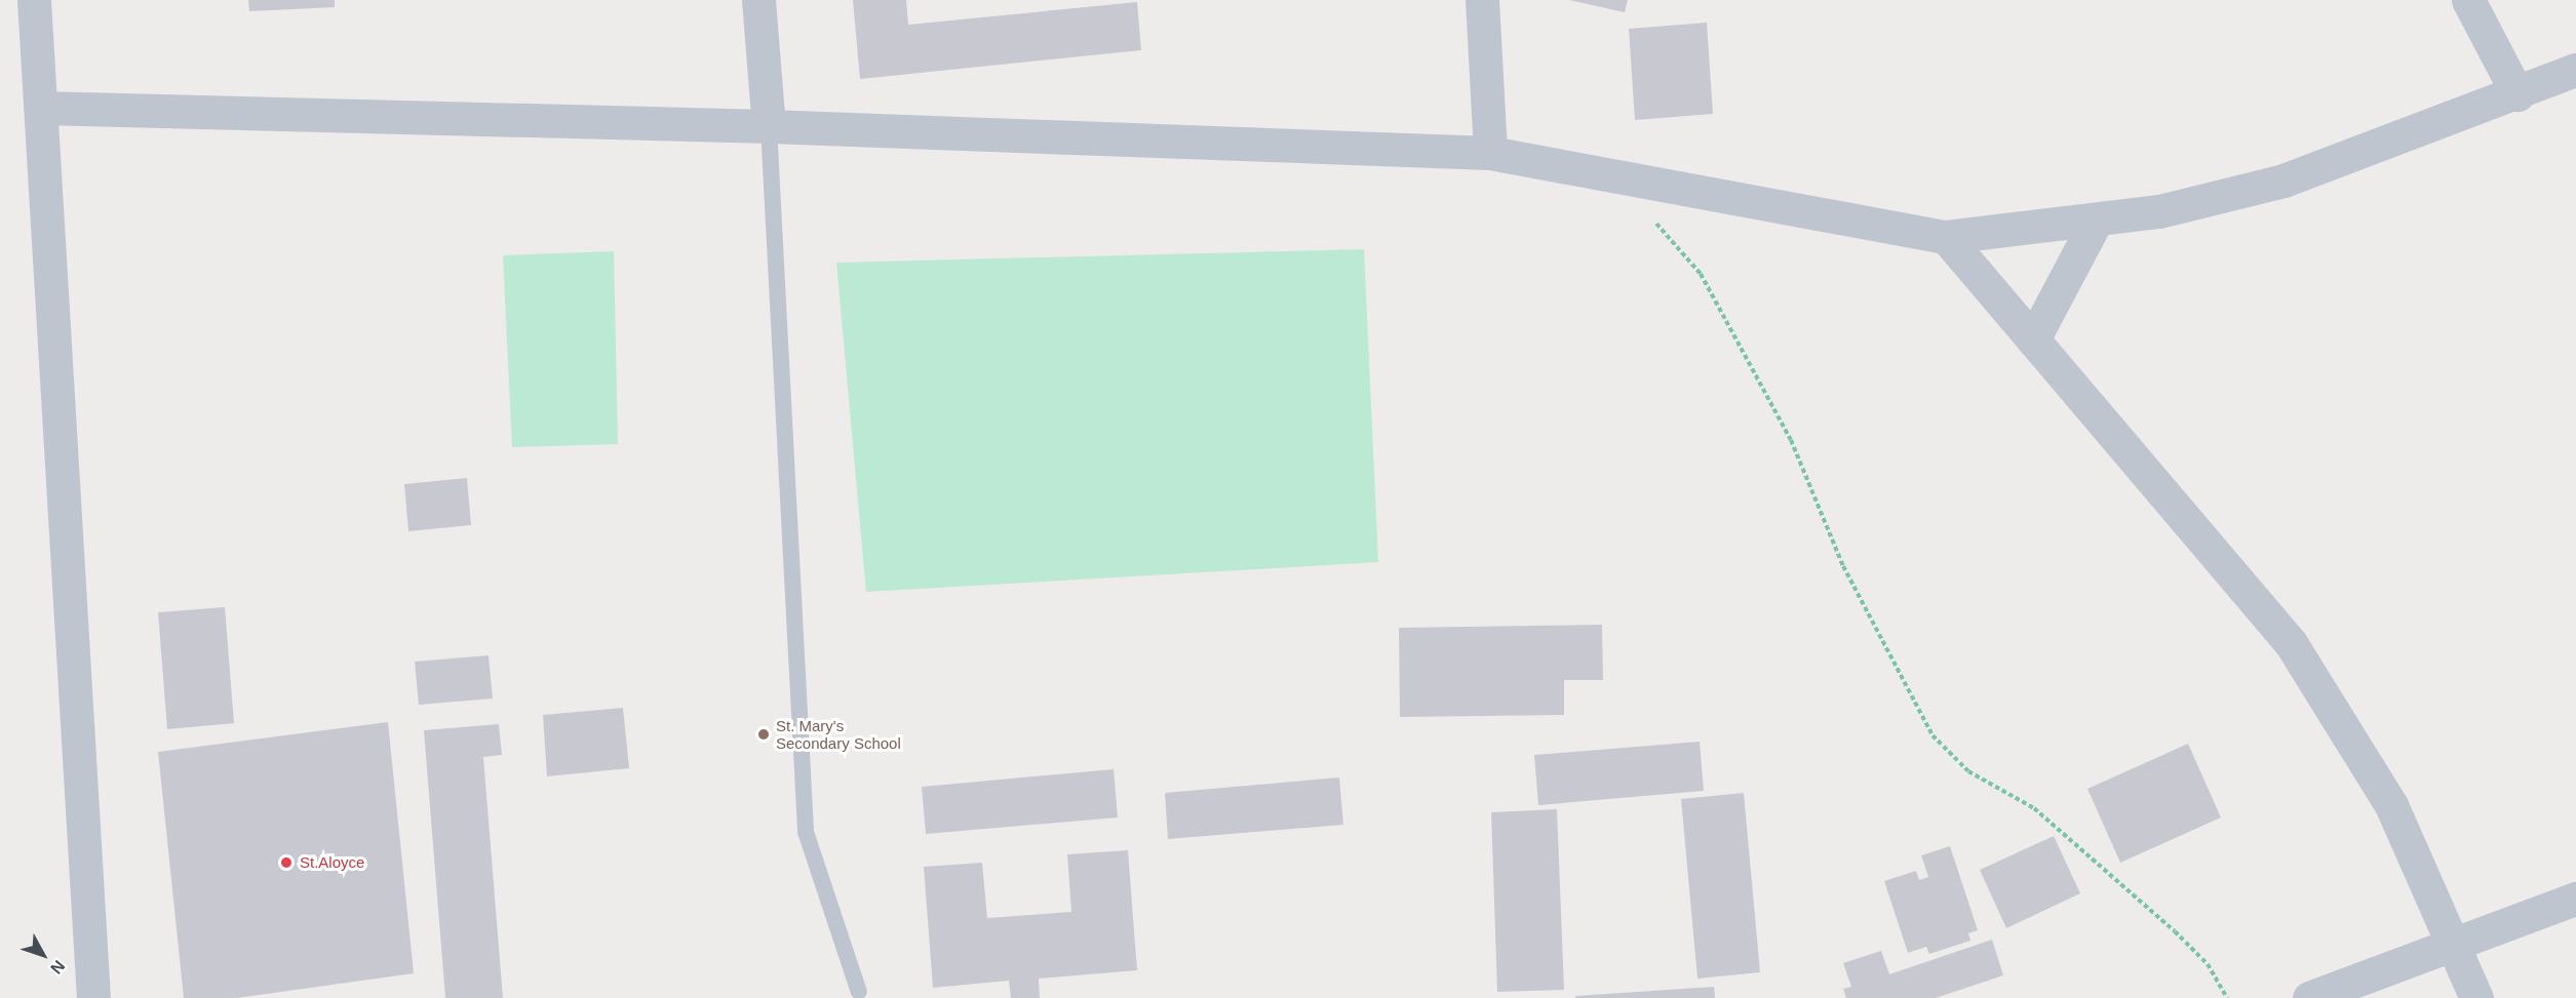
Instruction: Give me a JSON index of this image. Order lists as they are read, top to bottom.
{
  "places": ["St. Mary's Secondary School", "St.Aloyce"],
  "north": "bottom right"
}
